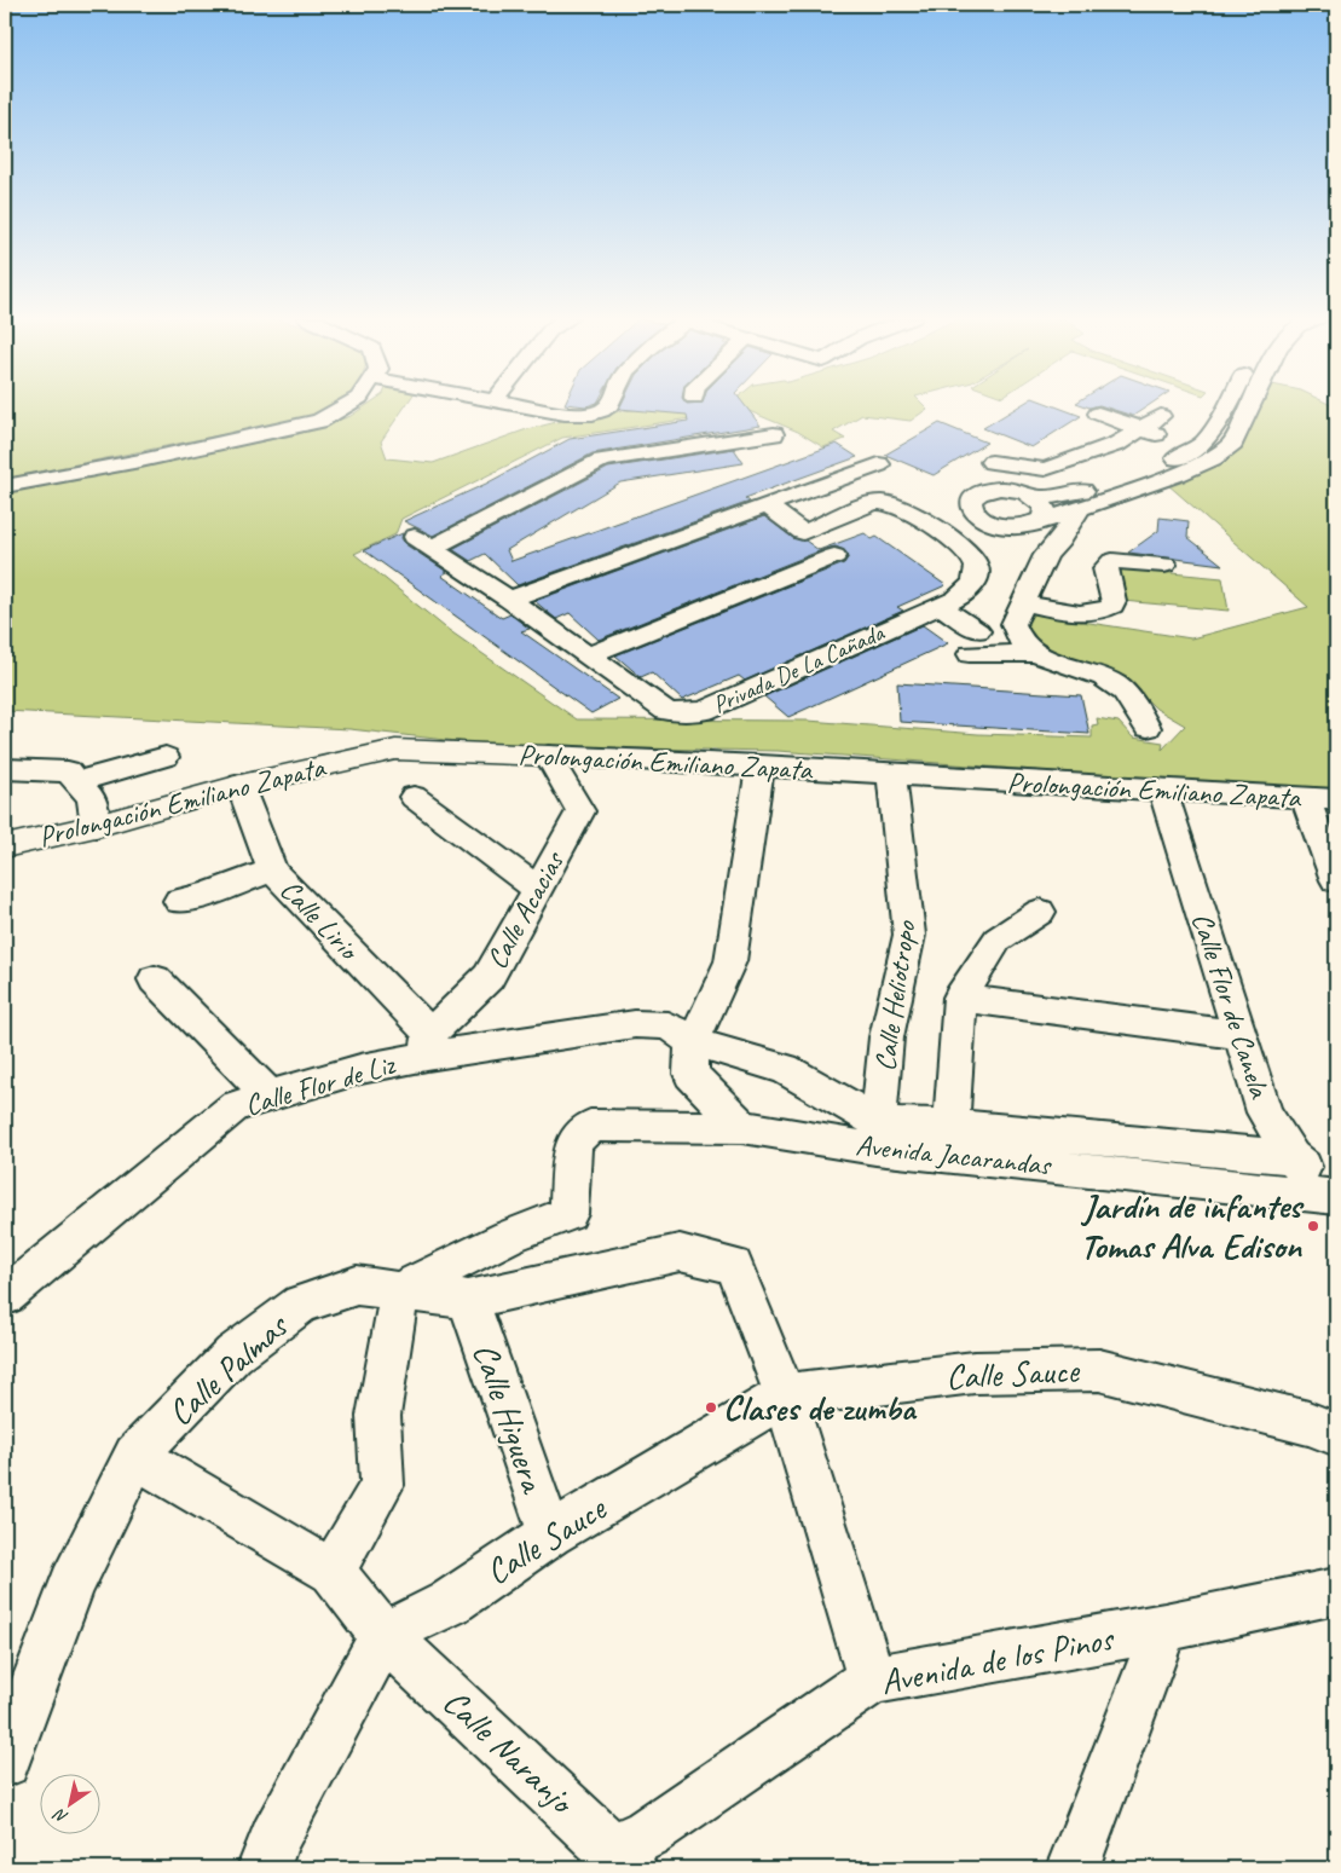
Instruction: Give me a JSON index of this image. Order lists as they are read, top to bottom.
{
  "streets": {
    "main road": ["Prolongación Emiliano Zapata"],
    "street": [
      "Privada De La Cañada",
      "Calle Acacias",
      "Calle Lirio",
      "Calle Heliotropo",
      "Calle Flor de Canela",
      "Calle Flor de Liz",
      "Avenida Jacarandas",
      "Calle Palmas",
      "Calle Sauce",
      "Calle Higuera",
      "Avenida de los Pinos",
      "Calle Naranjo"
    ]
  },
  "crossings": [
    ["Prolongación Emiliano Zapata", "Calle Acacias"],
    ["Prolongación Emiliano Zapata", "Calle Lirio"],
    ["Prolongación Emiliano Zapata", "Calle Heliotropo"],
    ["Prolongación Emiliano Zapata", "Calle Flor de Canela"],
    ["Calle Acacias", "Calle Lirio"],
    ["Calle Acacias", "Calle Flor de Liz"],
    ["Calle Lirio", "Calle Flor de Liz"],
    ["Calle Heliotropo", "Avenida Jacarandas"],
    ["Calle Flor de Canela", "Avenida Jacarandas"],
    ["Calle Flor de Liz", "Avenida Jacarandas"],
    ["Avenida Jacarandas", "Calle Palmas"],
    ["Calle Palmas", "Calle Higuera"],
    ["Calle Sauce", "Calle Higuera"],
    ["Calle Sauce", "Calle Naranjo"],
    ["Avenida de los Pinos", "Calle Naranjo"]
  ],
  "places": ["Jardín de infantes Tomas Alva Edison", "Clases de zumba"],
  "north": "bottom left"
}
